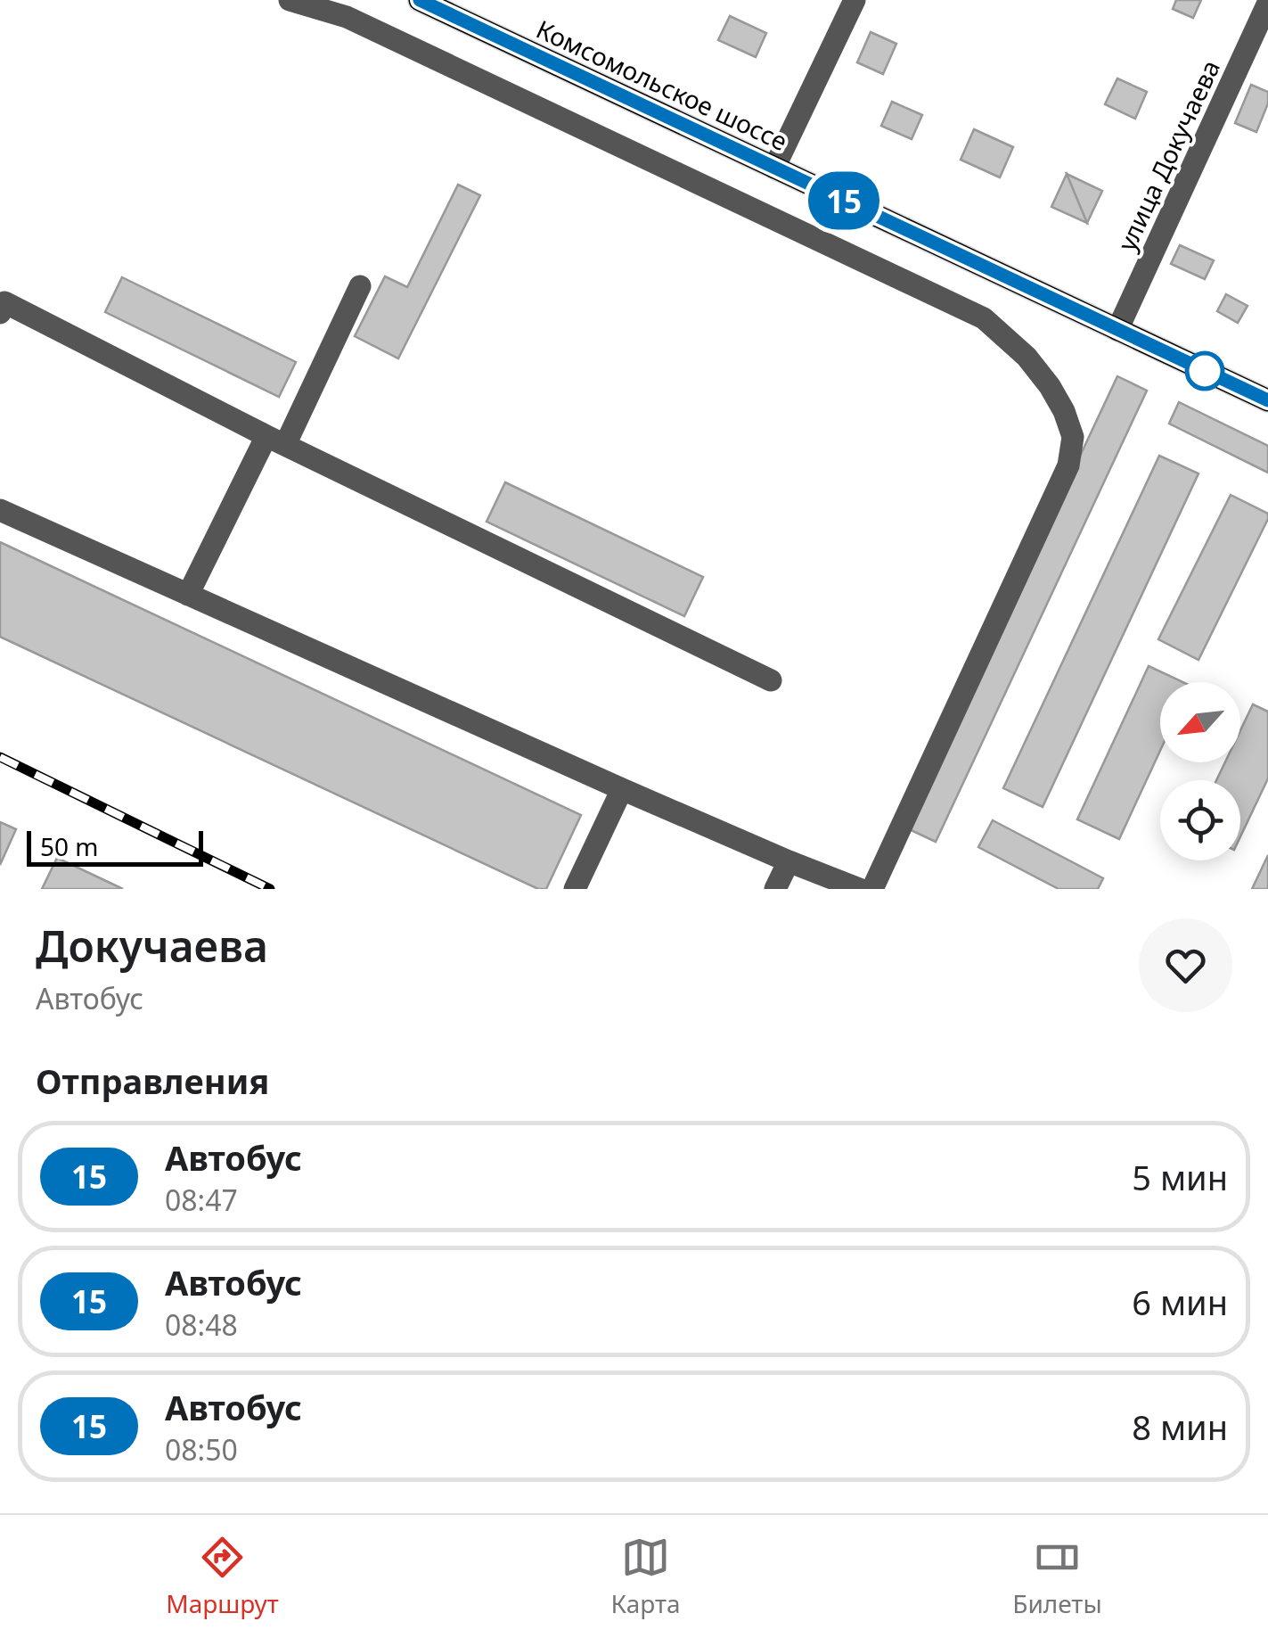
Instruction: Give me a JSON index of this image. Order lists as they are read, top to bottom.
{
  "streets": {
    "main road": ["Комсомольское шоссе"],
    "street": ["улица Докучаева"]
  },
  "crossings": [
    ["Комсомольское шоссе", "улица Докучаева"]
  ],
  "lines": ["bus line 15"],
  "scale_bar": "50 m",
  "north": "bottom left",
  "page": {
    "on_map": "15",
    "scale": "50 m",
    "heading": [
      ["Докучаева", "Автобус"],
      "Отправления"
    ],
    "list": [
      {
        "mark": "15",
        "name": "Автобус",
        "note": "08:47",
        "value": "5 мин"
      },
      {
        "mark": "15",
        "name": "Автобус",
        "note": "08:48",
        "value": "6 мин"
      },
      {
        "mark": "15",
        "name": "Автобус",
        "note": "08:50",
        "value": "8 мин"
      }
    ],
    "tabs": ["Маршрут", "Карта", "Билеты"]
  }
}
